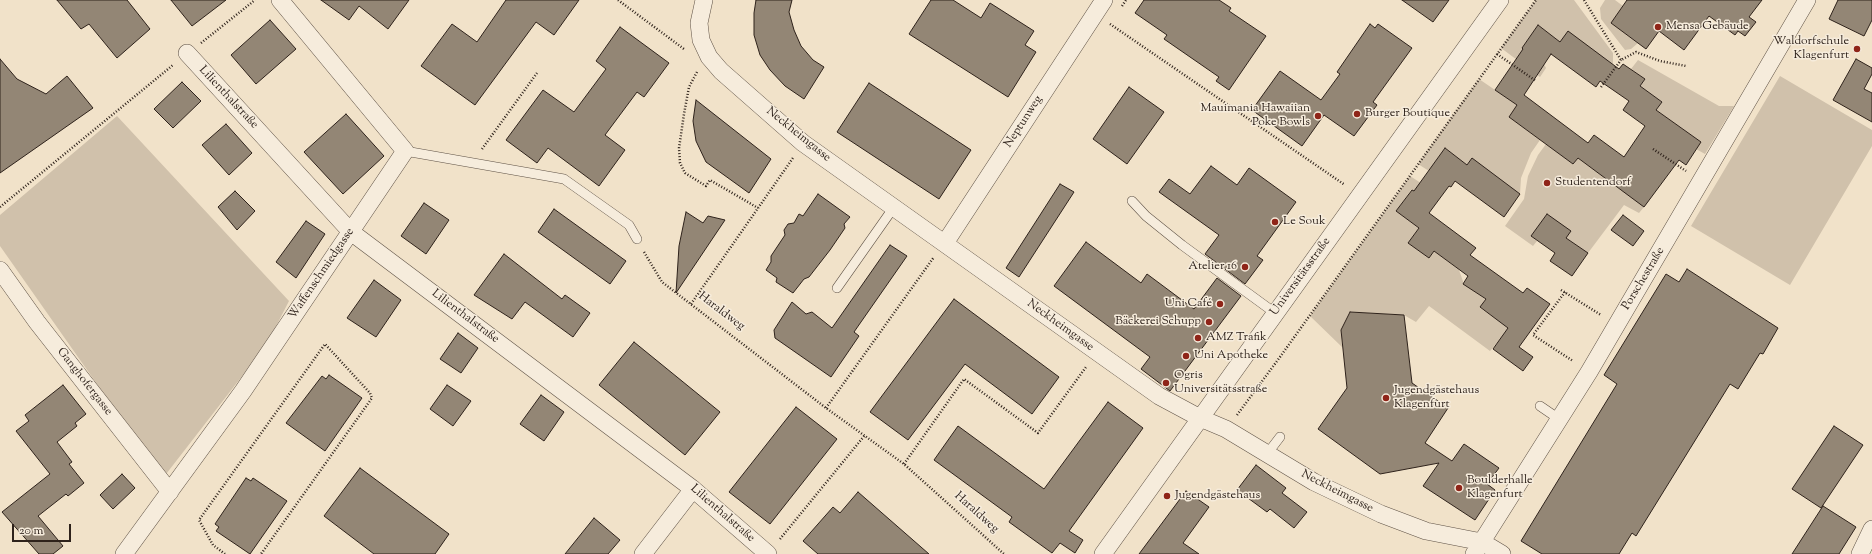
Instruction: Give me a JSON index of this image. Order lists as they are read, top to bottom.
{
  "streets": {
    "street": [
      "Lilienthalstraße",
      "Neptunweg",
      "Neckheimgasse",
      "Waffenschmiedgasse",
      "Universitätsstraße",
      "Porschestraße",
      "Ganghofergasse"
    ],
    "path": ["Haraldweg"]
  },
  "crossings": [
    ["Lilienthalstraße", "Waffenschmiedgasse"],
    ["Neptunweg", "Neckheimgasse"],
    ["Neckheimgasse", "Universitätsstraße"],
    ["Neckheimgasse", "Porschestraße"],
    ["Waffenschmiedgasse", "Ganghofergasse"]
  ],
  "places": [
    "Mensa Gebäude",
    "Waldorfschule Klagenfurt",
    "Burger Boutique",
    "Mauimania Hawaiian Poke Bowls",
    "Studentendorf",
    "Le Souk",
    "Atelier 16",
    "Uni Café",
    "Bäckerei Schupp",
    "AMZ Trafik",
    "Uni Apotheke",
    "Ogris Universitätsstraße",
    "Jugendgästehaus Klagenfurt",
    "Boulderhalle Klagenfurt",
    "Jugendgästehaus"
  ],
  "scale_bar": "20 m"
}
